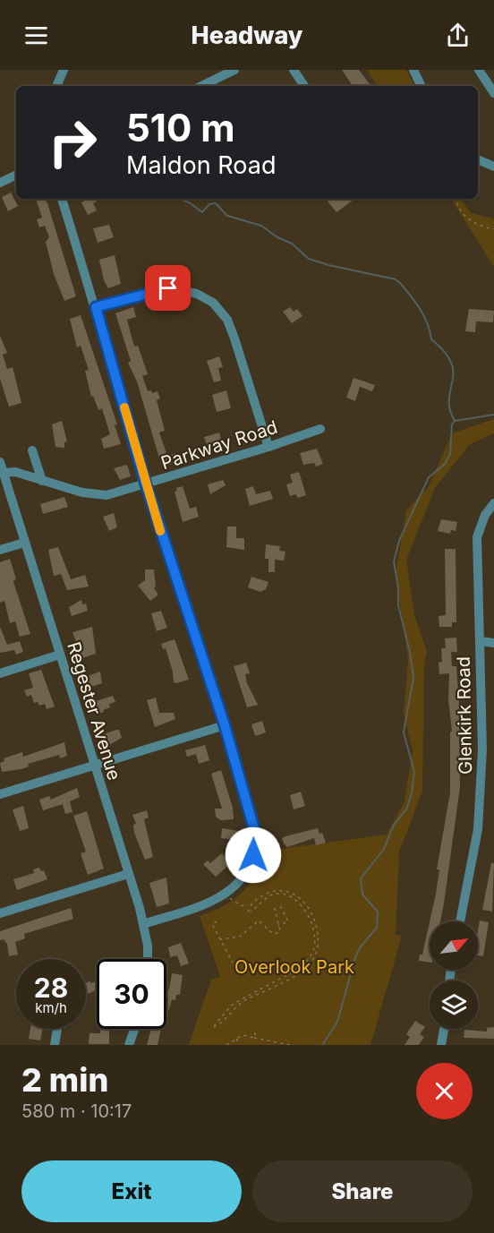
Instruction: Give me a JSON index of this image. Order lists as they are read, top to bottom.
{
  "streets": {
    "street": ["Parkway Road", "Regester Avenue", "Glenkirk Road"]
  },
  "crossings": [
    ["Parkway Road", "Regester Avenue"]
  ],
  "parks": ["Overlook Park"],
  "north": "top right",
  "page": {
    "header": "Headway",
    "turn": ["510 m", "Maldon Road"],
    "speed": "28 km/h",
    "limit": "30",
    "heading": ["2 min", "580 m · 10:17"],
    "buttons": ["Exit", "Share"]
  }
}
